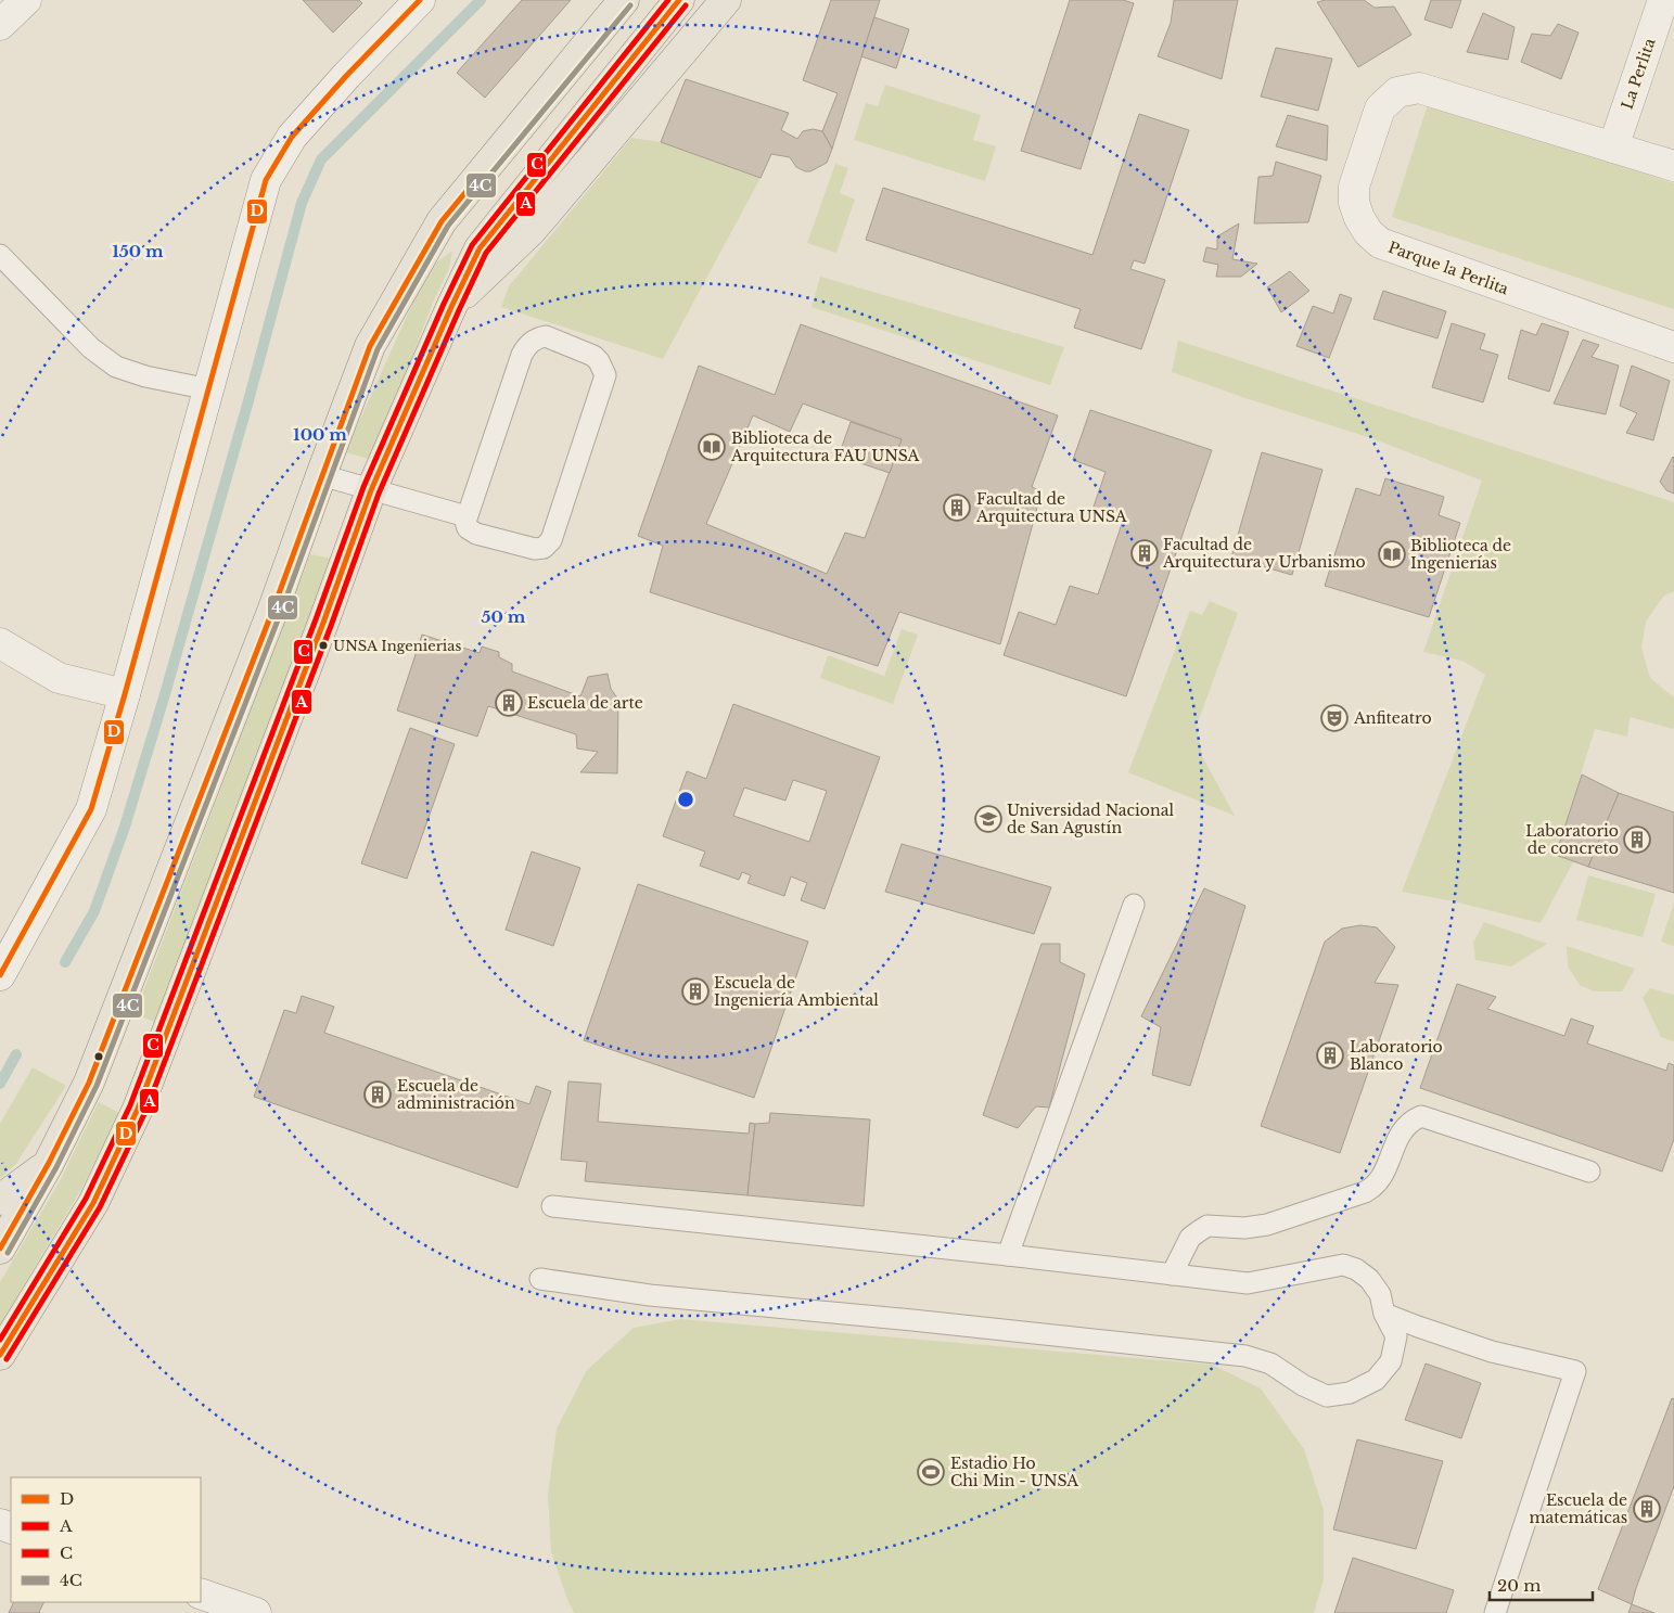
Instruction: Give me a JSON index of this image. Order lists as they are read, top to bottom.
{
  "streets": {
    "street": ["La Perlita", "Parque la Perlita"]
  },
  "crossings": [
    ["La Perlita", "Parque la Perlita"]
  ],
  "places": {
    "library": ["Biblioteca de Arquitectura FAU UNSA", "Biblioteca de Ingenierías"],
    "building": [
      "Facultad de Arquitectura UNSA",
      "Facultad de Arquitectura y Urbanismo",
      "Escuela de arte",
      "Laboratorio de concreto",
      "Escuela de Ingeniería Ambiental",
      "Laboratorio Blanco",
      "Escuela de administración",
      "Escuela de matemáticas"
    ],
    "other": ["UNSA Ingenierias"],
    "theatre": ["Anfiteatro"],
    "school or university": ["Universidad Nacional de San Agustín"],
    "sports": ["Estadio Ho Chi Min - UNSA"]
  },
  "lines": [
    "transit line D",
    "transit line C",
    "transit line A",
    "transit line 4C"
  ],
  "legend": [
    "D",
    "A",
    "C",
    "4C"
  ],
  "scale_bar": "20 m",
  "rings": ["150 m", "100 m", "50 m"]
}
